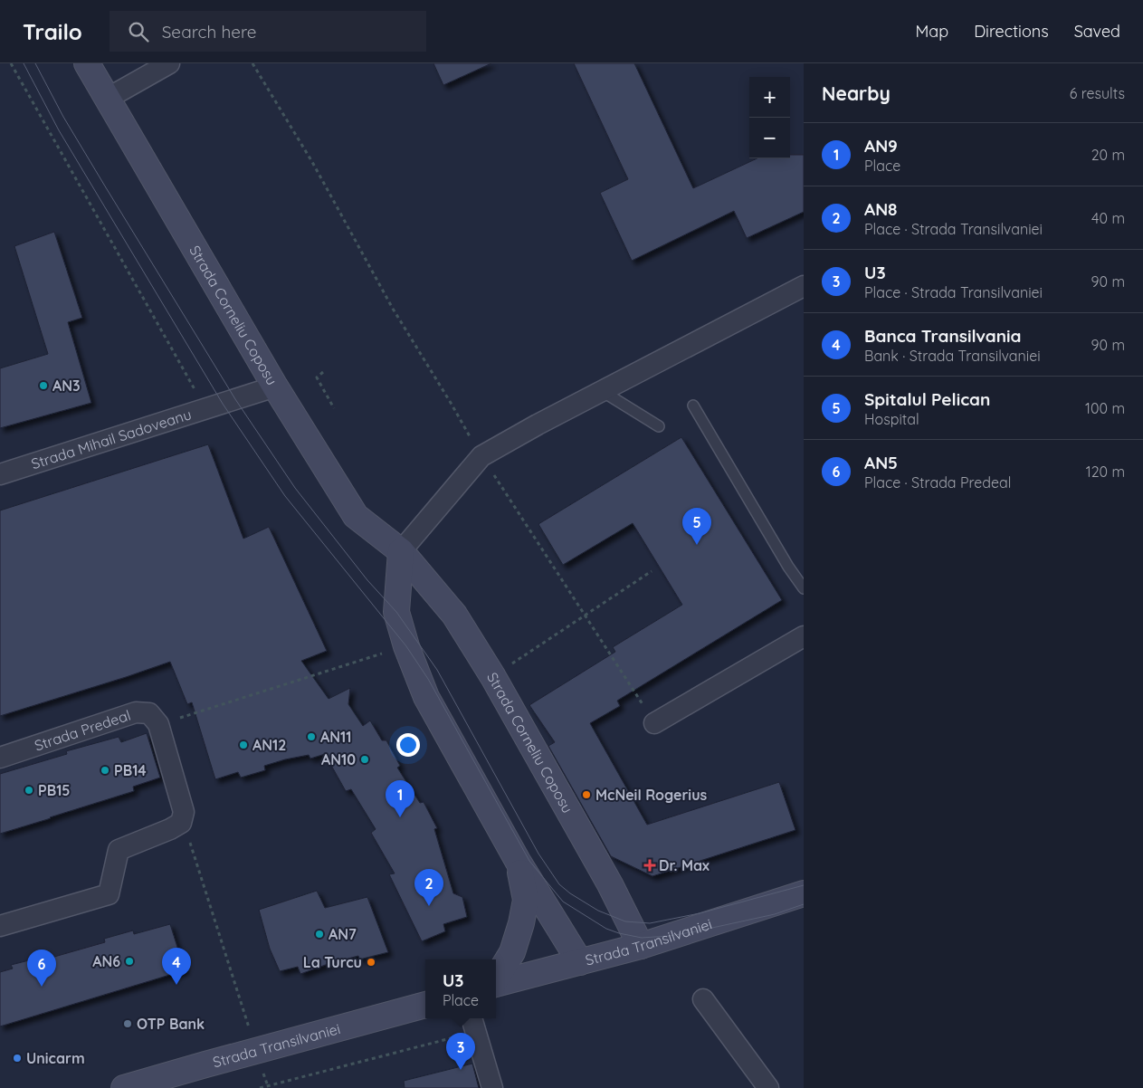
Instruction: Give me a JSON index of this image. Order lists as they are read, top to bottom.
{
  "streets": {
    "main road": ["Strada Corneliu Coposu", "Strada Transilvaniei"],
    "street": ["Strada Mihail Sadoveanu", "Strada Predeal"]
  },
  "crossings": [
    ["Strada Corneliu Coposu", "Strada Mihail Sadoveanu"],
    ["Strada Corneliu Coposu", "Strada Transilvaniei"]
  ],
  "places": {
    "other": [
      "AN3",
      "AN11",
      "AN12",
      "AN10",
      "PB14",
      "PB15",
      "McNeil Rogerius",
      "AN7",
      "AN6",
      "La Turcu",
      "OTP Bank",
      "Unicarm"
    ],
    "health": ["Dr. Max"]
  },
  "page": {
    "header": "Trailo",
    "search": "Search here",
    "nav": ["Map", "Directions", "Saved"],
    "heading": ["Nearby", "6 results"],
    "map_buttons": ["+", "−"],
    "list": [
      {
        "mark": "1",
        "name": "AN9",
        "note": "Place",
        "value": "20 m"
      },
      {
        "mark": "2",
        "name": "AN8",
        "note": "Place · Strada Transilvaniei",
        "value": "40 m"
      },
      {
        "mark": "3",
        "name": "U3",
        "note": "Place · Strada Transilvaniei",
        "value": "90 m"
      },
      {
        "mark": "4",
        "name": "Banca Transilvania",
        "note": "Bank · Strada Transilvaniei",
        "value": "90 m"
      },
      {
        "mark": "5",
        "name": "Spitalul Pelican",
        "note": "Hospital",
        "value": "100 m"
      },
      {
        "mark": "6",
        "name": "AN5",
        "note": "Place · Strada Predeal",
        "value": "120 m"
      }
    ],
    "pins": [
      "5",
      "1",
      "2",
      "4",
      "6",
      "3"
    ],
    "popup": ["U3", "Place"]
  }
}
